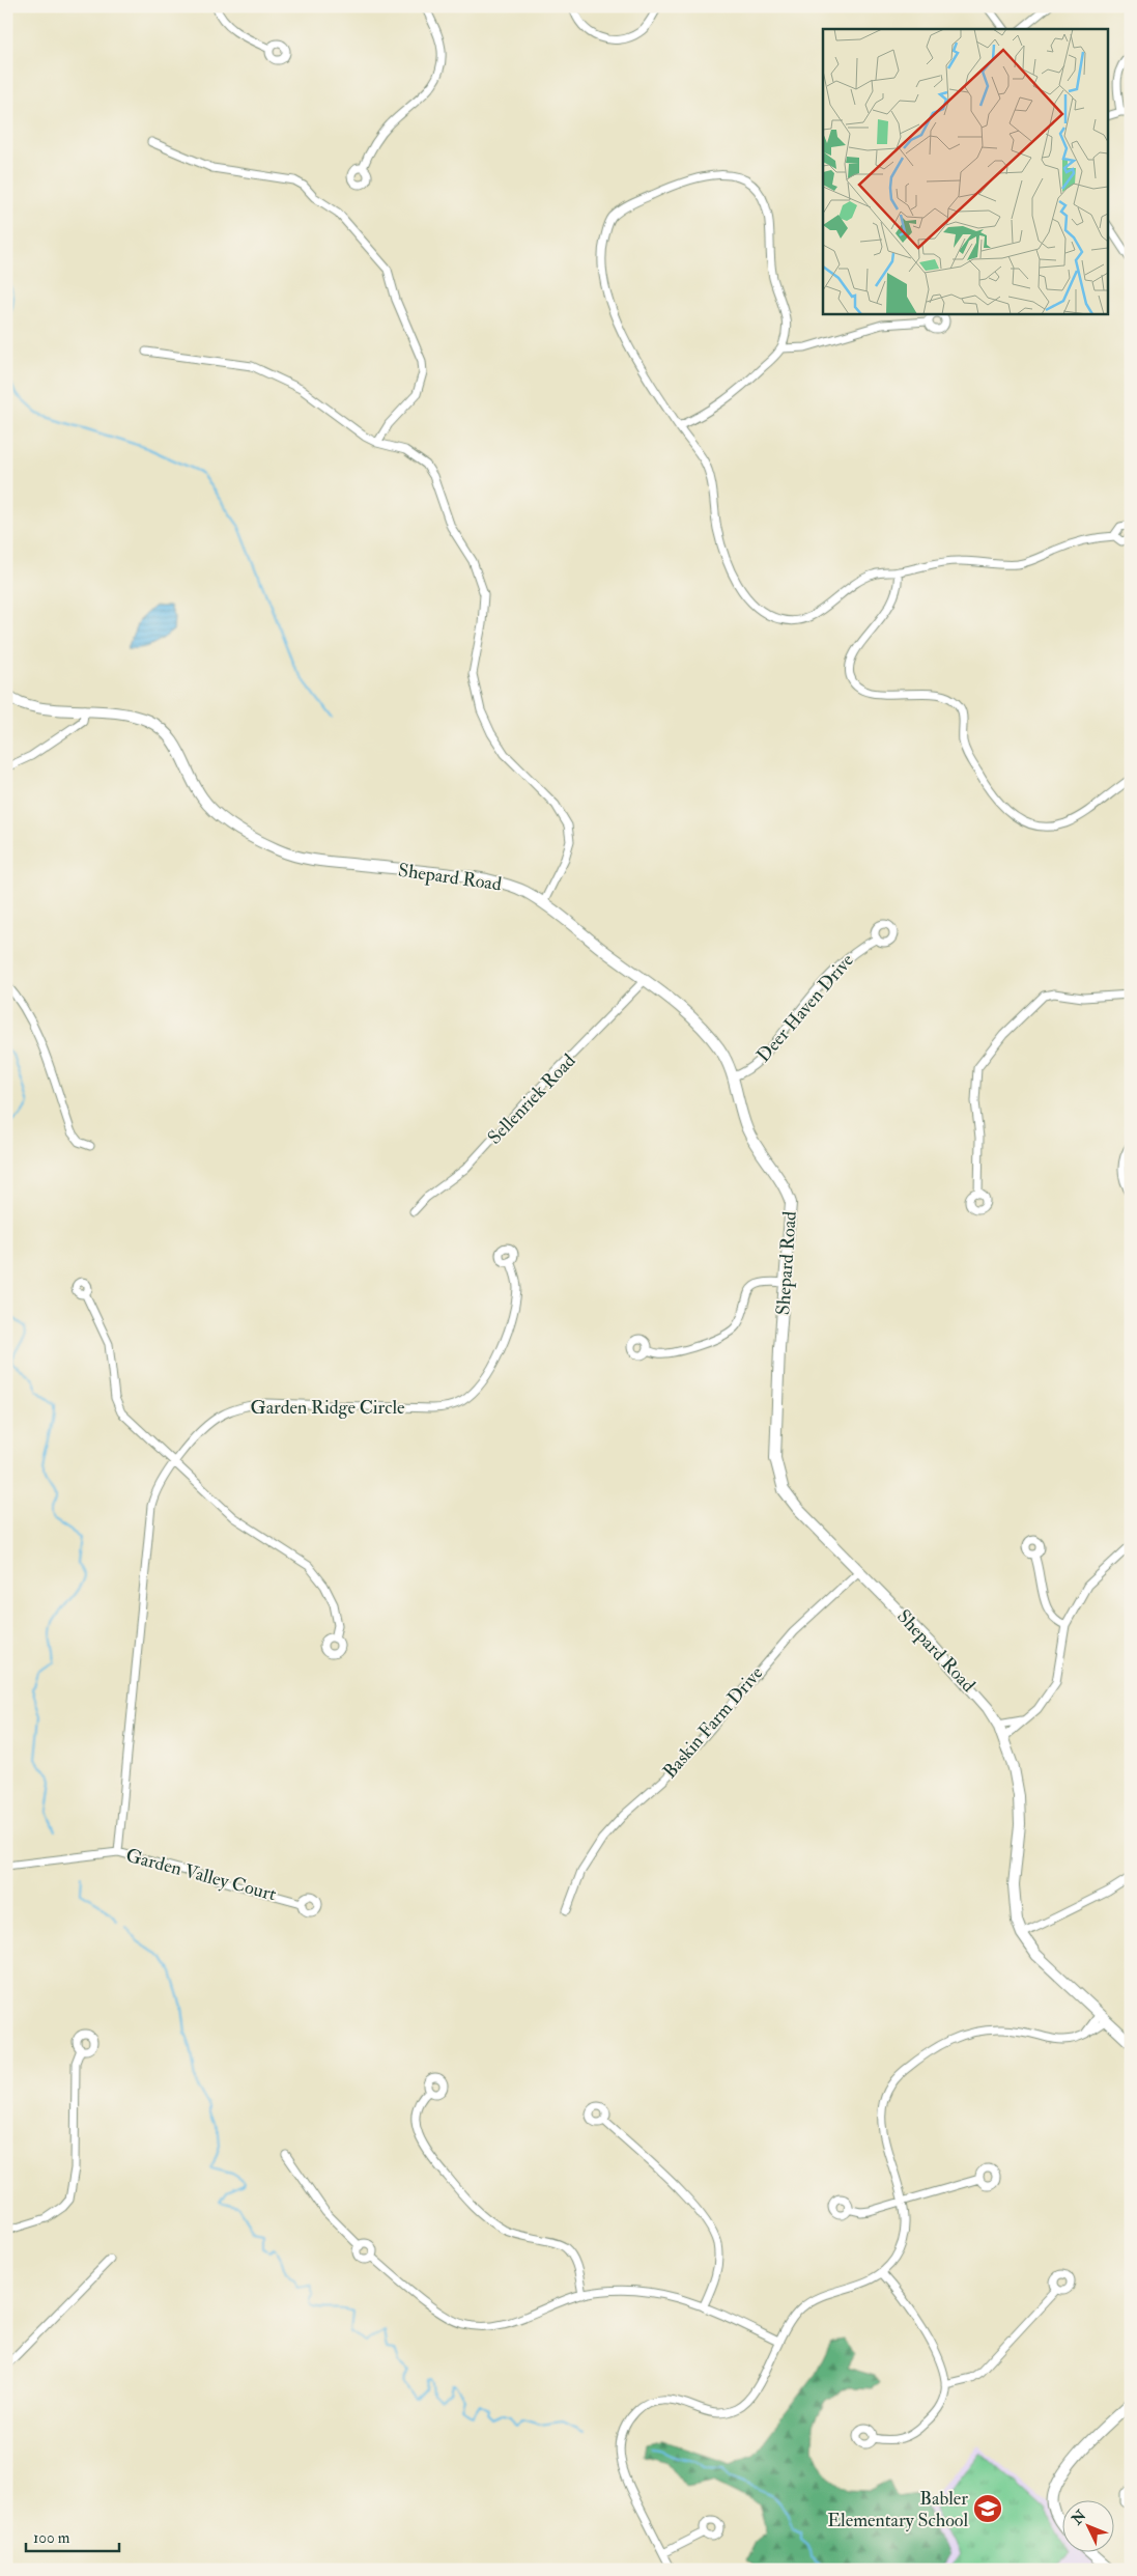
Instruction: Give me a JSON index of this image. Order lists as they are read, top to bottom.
{
  "streets": {
    "street": [
      "Shepard Road",
      "Deer Haven Drive",
      "Sellenriek Road",
      "Garden Ridge Circle",
      "Baskin Farm Drive",
      "Garden Valley Court"
    ]
  },
  "crossings": [
    ["Shepard Road", "Deer Haven Drive"],
    ["Shepard Road", "Sellenriek Road"],
    ["Shepard Road", "Baskin Farm Drive"],
    ["Garden Ridge Circle", "Garden Valley Court"]
  ],
  "places": {
    "school or university": ["Babler Elementary School"]
  },
  "scale_bar": "100 m",
  "north": "top left"
}
